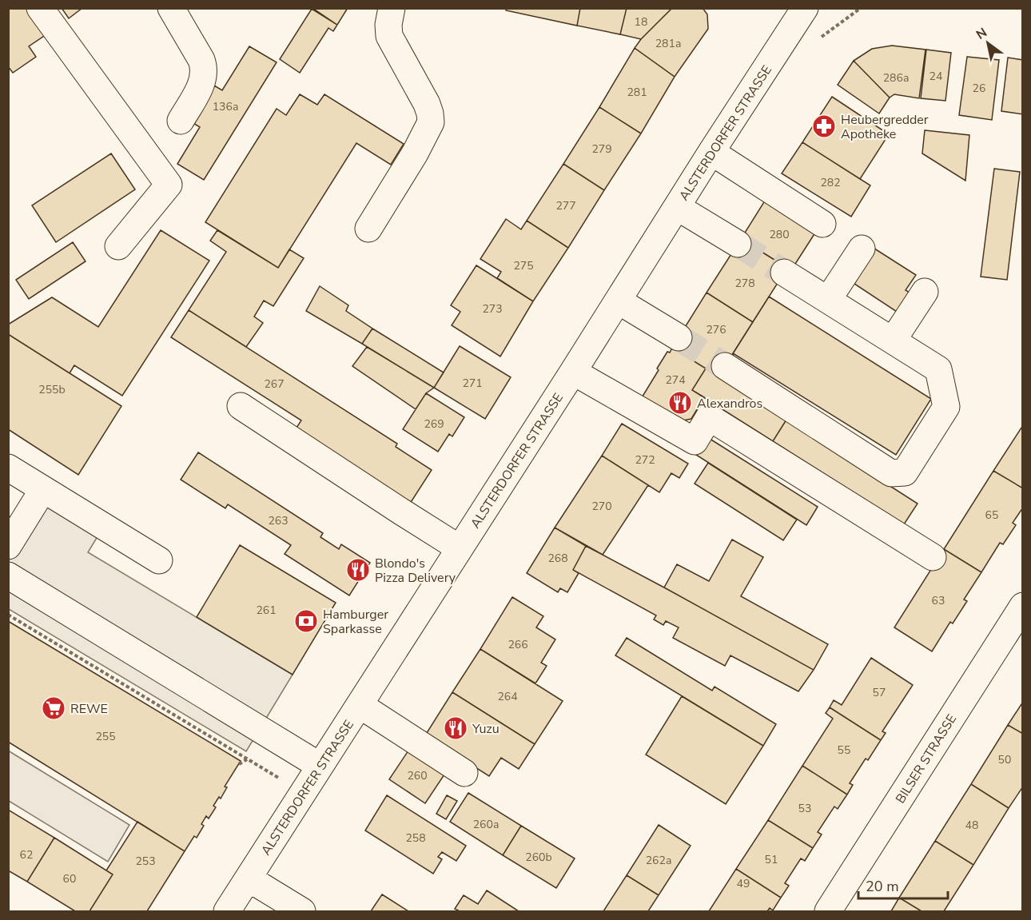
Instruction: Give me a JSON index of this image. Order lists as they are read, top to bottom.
{
  "streets": {
    "street": ["ALSTERDORFER STRASSE", "BILSER STRASSE"]
  },
  "places": {
    "pharmacy": ["Heubergredder Apotheke"],
    "restaurant": ["Alexandros", "Blondo's Pizza Delivery", "Yuzu"],
    "bank": ["Hamburger Sparkasse"],
    "supermarket": ["REWE"]
  },
  "house_numbers": [
    "18",
    "281a",
    "24",
    "286a",
    "26",
    "281",
    "136a",
    "279",
    "282",
    "277",
    "280",
    "275",
    "278",
    "273",
    "276",
    "274",
    "271",
    "267",
    "255b",
    "269",
    "272",
    "270",
    "65",
    "263",
    "268",
    "63",
    "261",
    "266",
    "57",
    "264",
    "255",
    "55",
    "50",
    "260",
    "53",
    "260a",
    "48",
    "258",
    "62",
    "260b",
    "51",
    "262a",
    "253",
    "60",
    "49"
  ],
  "scale_bar": "20 m",
  "north": "top left"
}
